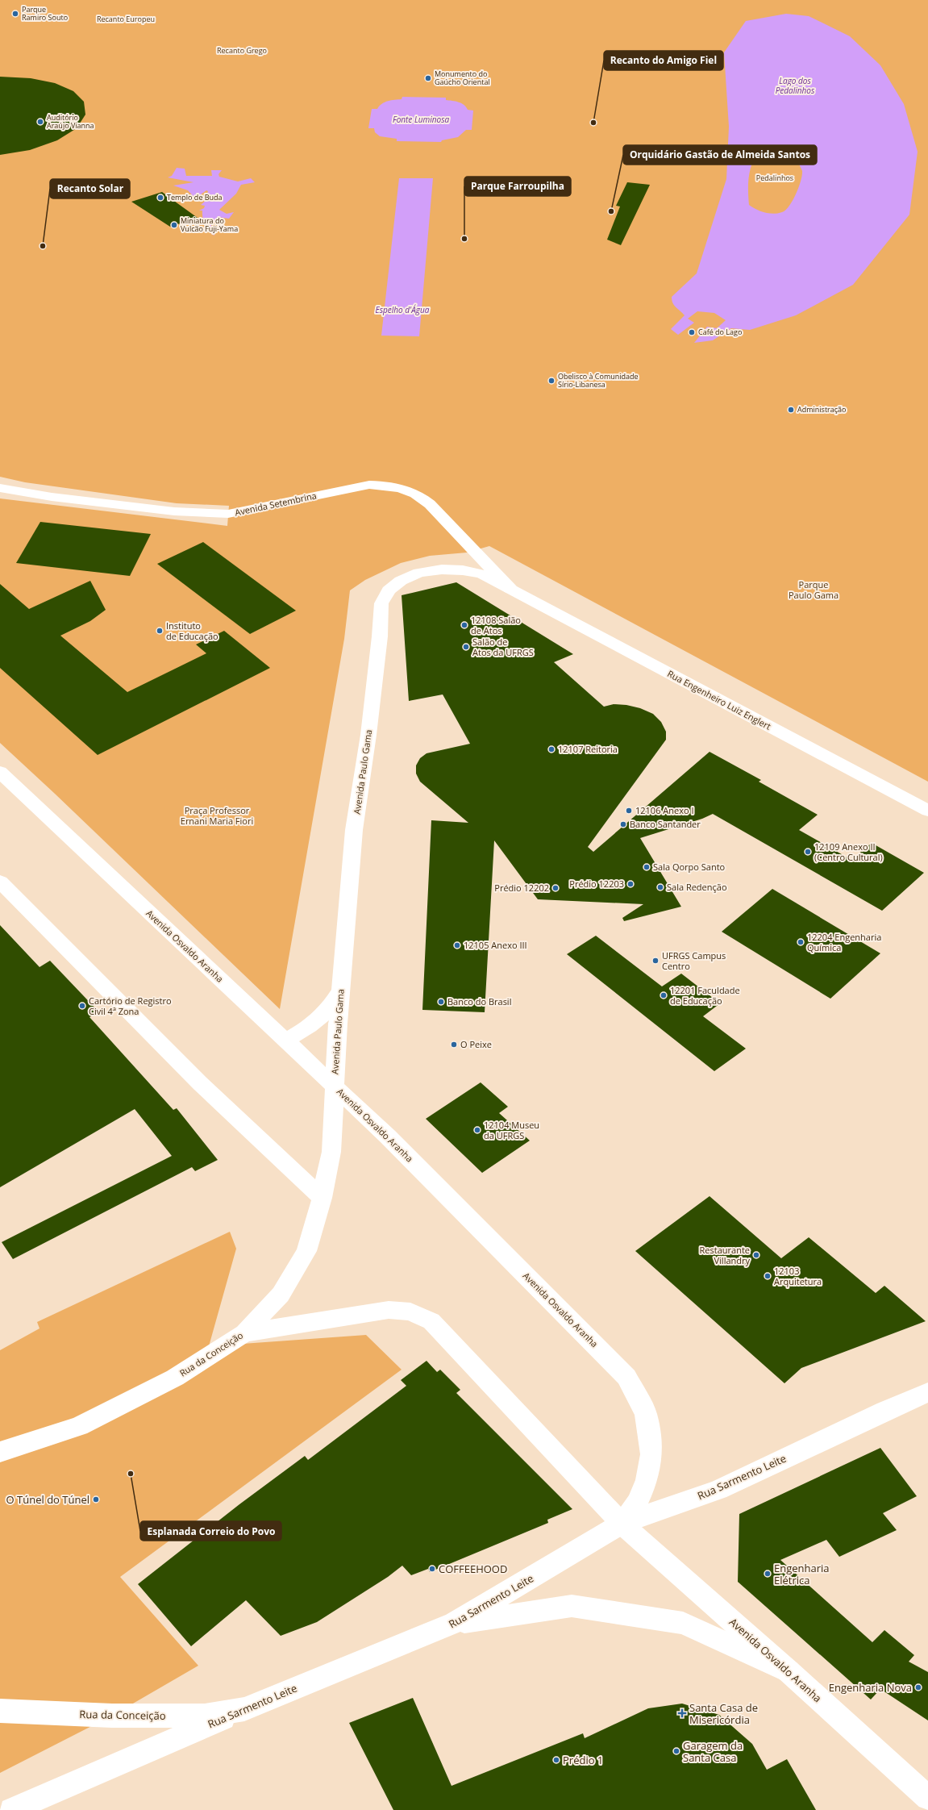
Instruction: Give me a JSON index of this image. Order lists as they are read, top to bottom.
{
  "streets": {
    "main road": [
      "Avenida Setembrina",
      "Rua Engenheiro Luiz Englert",
      "Avenida Paulo Gama",
      "Avenida Osvaldo Aranha",
      "Rua da Conceição",
      "Rua Sarmento Leite"
    ]
  },
  "crossings": [
    ["Avenida Setembrina", "Rua Engenheiro Luiz Englert"],
    ["Avenida Setembrina", "Avenida Paulo Gama"],
    ["Rua Engenheiro Luiz Englert", "Avenida Paulo Gama"],
    ["Avenida Paulo Gama", "Avenida Osvaldo Aranha"],
    ["Avenida Paulo Gama", "Rua da Conceição"],
    ["Avenida Osvaldo Aranha", "Rua da Conceição"],
    ["Avenida Osvaldo Aranha", "Rua Sarmento Leite"],
    ["Rua da Conceição", "Rua Sarmento Leite"]
  ],
  "water": ["Lago dos Pedalinhos", "Fonte Luminosa", "Espelho d'Água"],
  "parks": [
    "Recanto Europeu",
    "Recanto Grego",
    "Pedalinhos",
    "Parque Paulo Gama",
    "Praça Professor Ernani Maria Fiori"
  ],
  "places": {
    "other": [
      "Parque Ramiro Souto",
      "Monumento do Gaúcho Oriental",
      "Auditório Araújo Vianna",
      "Recanto do Amigo Fiel",
      "Templo de Buda",
      "Orquidário Gastão de Almeida Santos",
      "Miniatura do Vulcão Fuji-Yama",
      "Parque Farroupilha",
      "Recanto Solar",
      "Café do Lago",
      "Obelisco à Comunidade Sírio-Libanesa",
      "Administração",
      "12108 Salão de Atos",
      "Instituto de Educação",
      "Salão de Atos da UFRGS",
      "12107 Reitoria",
      "12106 Anexo I",
      "Banco Santander",
      "12109 Anexo II (Centro Cultural)",
      "Sala Qorpo Santo",
      "Prédio 12203",
      "Sala Redenção",
      "Prédio 12202",
      "12204 Engenharia Química",
      "12105 Anexo III",
      "UFRGS Campus Centro",
      "12201 Faculdade de Educação",
      "Banco do Brasil",
      "Cartório de Registro Civil 4ª Zona",
      "O Peixe",
      "12104 Museu da UFRGS",
      "Restaurante Villandry",
      "12103 Arquitetura",
      "Esplanada Correio do Povo",
      "O Túnel do Túnel",
      "COFFEEHOOD",
      "Engenharia Elétrica",
      "Engenharia Nova",
      "Garagem da Santa Casa",
      "Prédio 1"
    ],
    "health": ["Santa Casa de Misericórdia"]
  }
}
